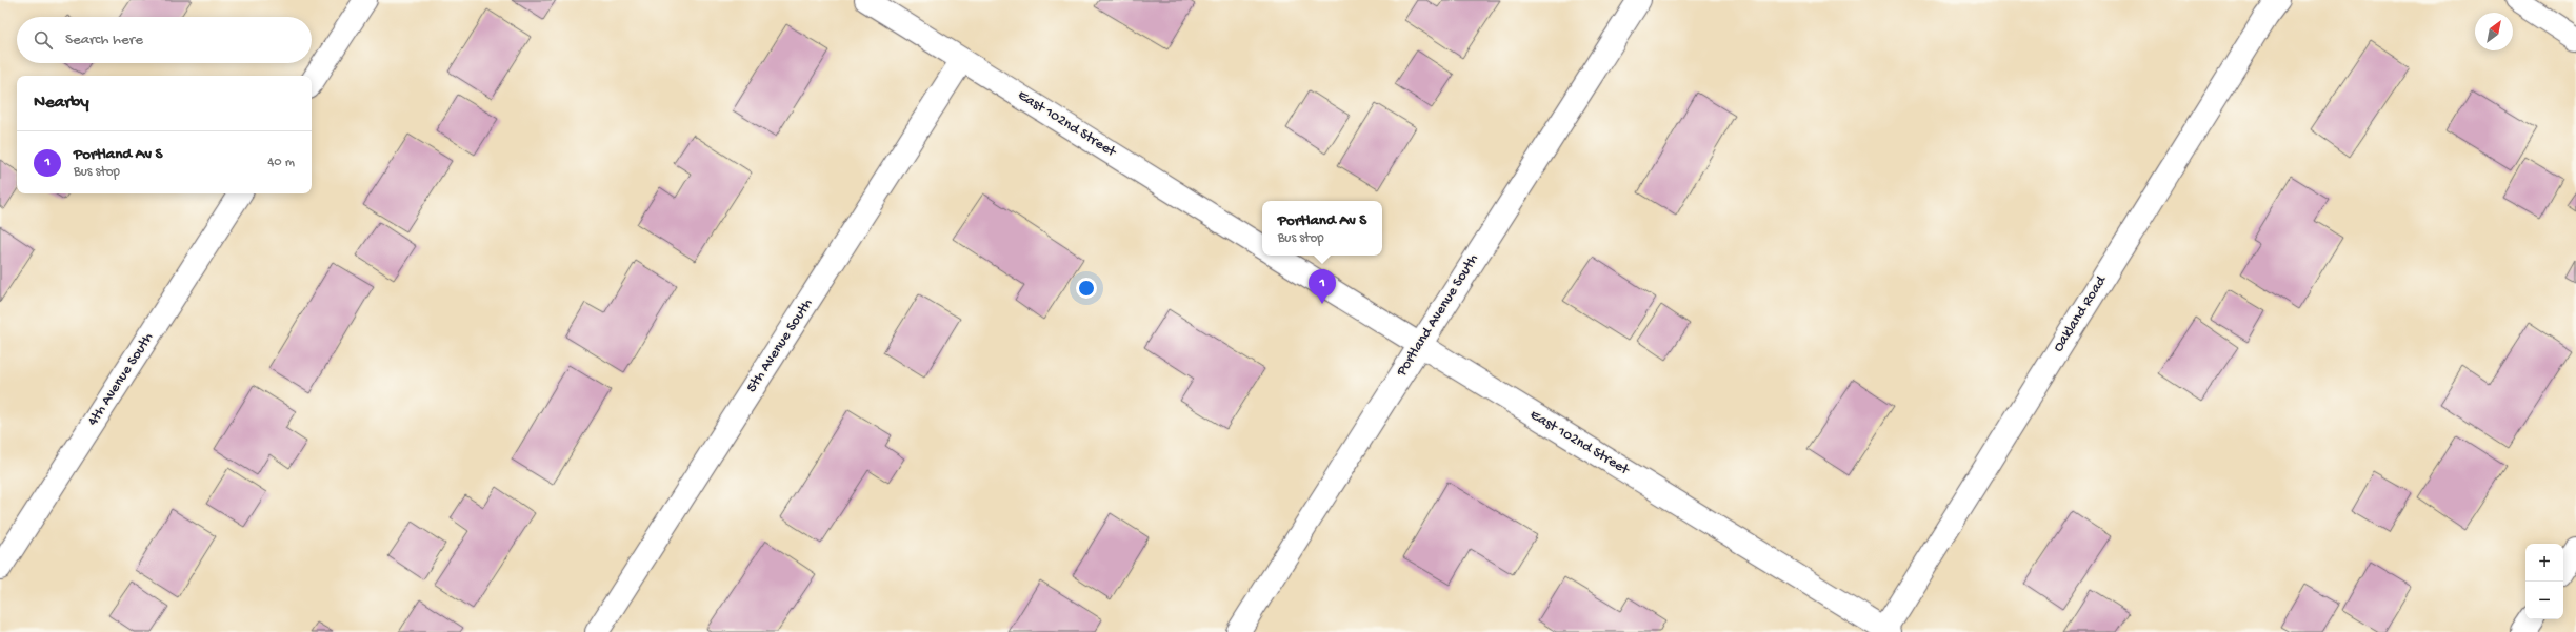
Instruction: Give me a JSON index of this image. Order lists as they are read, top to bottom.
{
  "streets": {
    "street": [
      "East 102nd Street",
      "Oakland Road",
      "Portland Avenue South",
      "5th Avenue South",
      "4th Avenue South"
    ]
  },
  "crossings": [
    ["East 102nd Street", "Oakland Road"],
    ["East 102nd Street", "Portland Avenue South"],
    ["East 102nd Street", "5th Avenue South"]
  ],
  "north": "top right",
  "page": {
    "search": "Search here",
    "heading": "Nearby",
    "list": [
      {
        "mark": "1",
        "name": "Portland Av S",
        "note": "Bus stop",
        "value": "40 m"
      }
    ],
    "popup": ["Portland Av S", "Bus stop"],
    "pins": "1",
    "map_buttons": ["+", "−"]
  }
}
